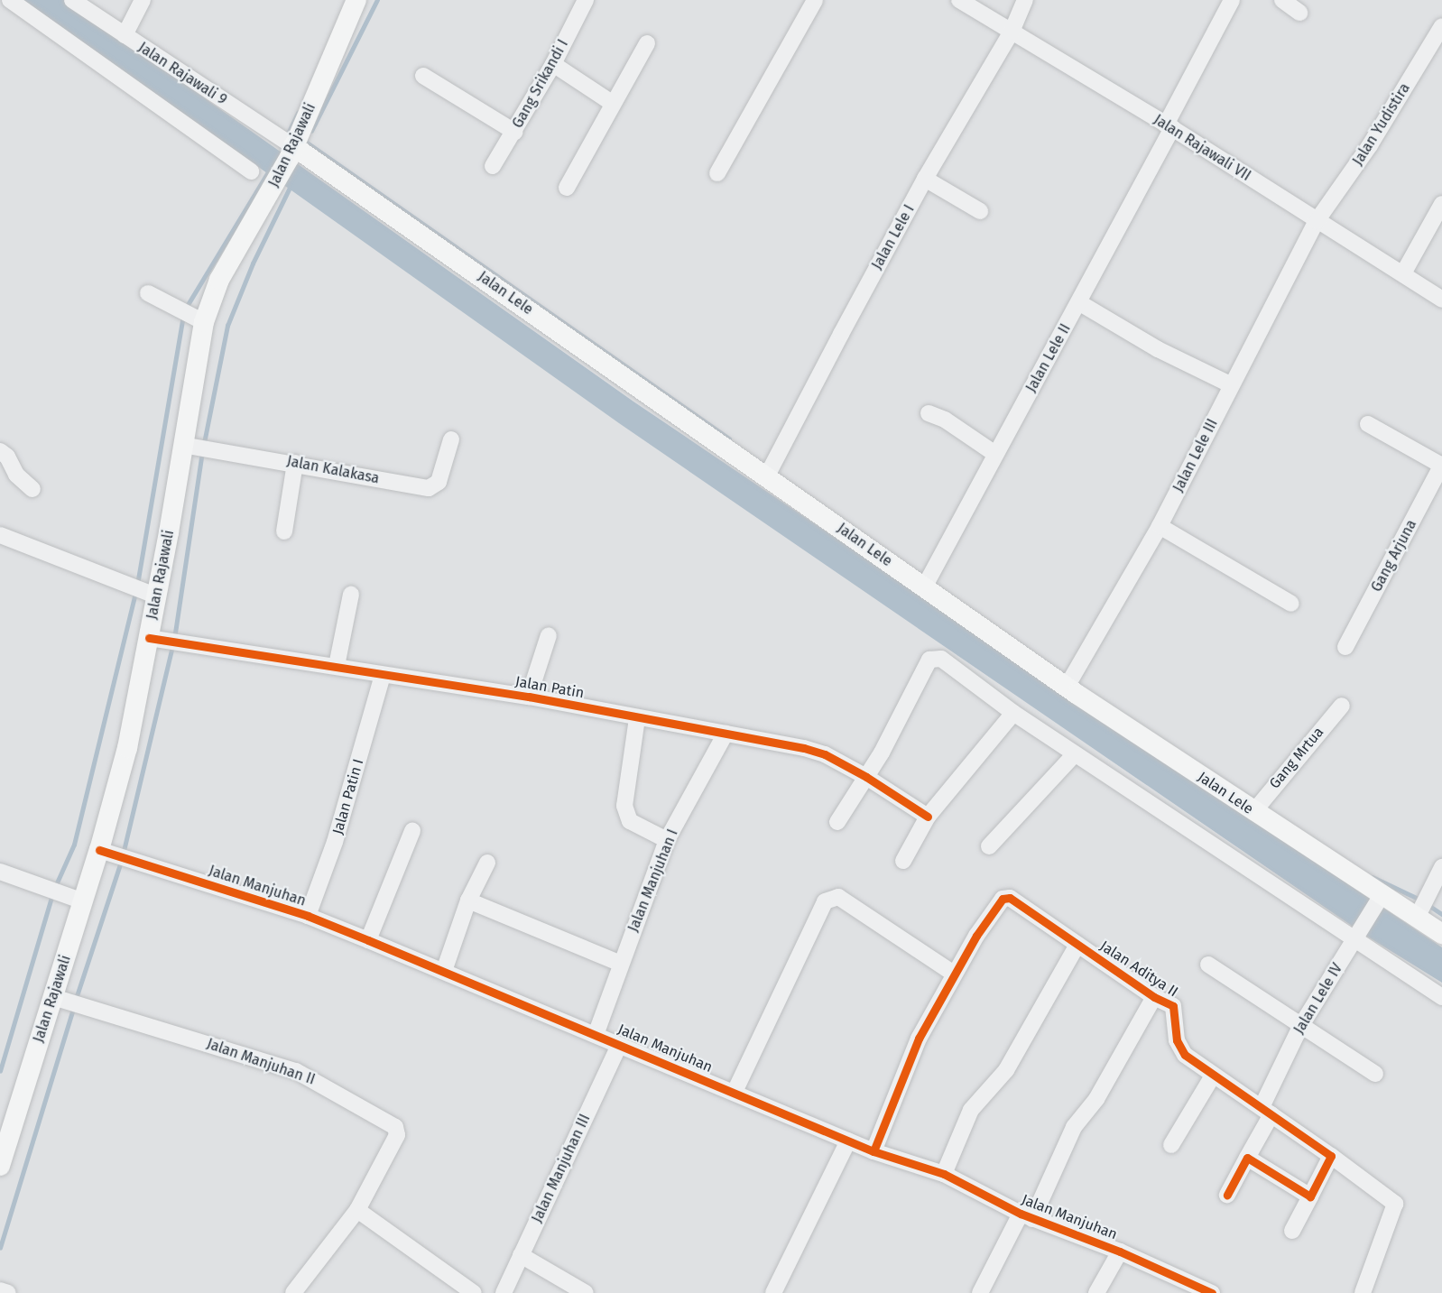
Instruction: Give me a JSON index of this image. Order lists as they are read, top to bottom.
{
  "streets": {
    "main road": ["Jalan Rajawali", "Jalan Lele"],
    "street": [
      "Jalan Rajawali 9",
      "Gang Srikandi I",
      "Jalan Yudistira",
      "Jalan Rajawali VII",
      "Jalan Lele I",
      "Jalan Lele II",
      "Jalan Lele III",
      "Jalan Kalakasa",
      "Gang Arjuna",
      "Jalan Patin",
      "Gang Mrtua",
      "Jalan Patin I",
      "Jalan Manjuhan I",
      "Jalan Manjuhan",
      "Jalan Aditya II",
      "Jalan Lele IV",
      "Jalan Manjuhan II",
      "Jalan Manjuhan III"
    ]
  },
  "crossings": [
    ["Jalan Rajawali 9", "Jalan Rajawali"],
    ["Jalan Rajawali 9", "Jalan Lele"],
    ["Jalan Yudistira", "Jalan Rajawali VII"],
    ["Jalan Yudistira", "Jalan Lele III"],
    ["Jalan Rajawali", "Jalan Lele"],
    ["Jalan Rajawali", "Jalan Kalakasa"],
    ["Jalan Rajawali", "Jalan Patin"],
    ["Jalan Rajawali", "Jalan Manjuhan"],
    ["Jalan Rajawali", "Jalan Manjuhan II"],
    ["Jalan Rajawali VII", "Jalan Lele I"],
    ["Jalan Rajawali VII", "Jalan Lele II"],
    ["Jalan Rajawali VII", "Jalan Lele III"],
    ["Jalan Lele I", "Jalan Lele"],
    ["Jalan Lele", "Jalan Lele II"],
    ["Jalan Lele", "Jalan Lele III"],
    ["Jalan Lele", "Gang Mrtua"],
    ["Jalan Lele", "Jalan Lele IV"],
    ["Jalan Patin", "Jalan Patin I"],
    ["Jalan Patin", "Jalan Manjuhan I"],
    ["Jalan Patin I", "Jalan Manjuhan"],
    ["Jalan Manjuhan I", "Jalan Manjuhan"],
    ["Jalan Manjuhan", "Jalan Aditya II"],
    ["Jalan Manjuhan", "Jalan Manjuhan III"],
    ["Jalan Aditya II", "Jalan Lele IV"]
  ]
}
